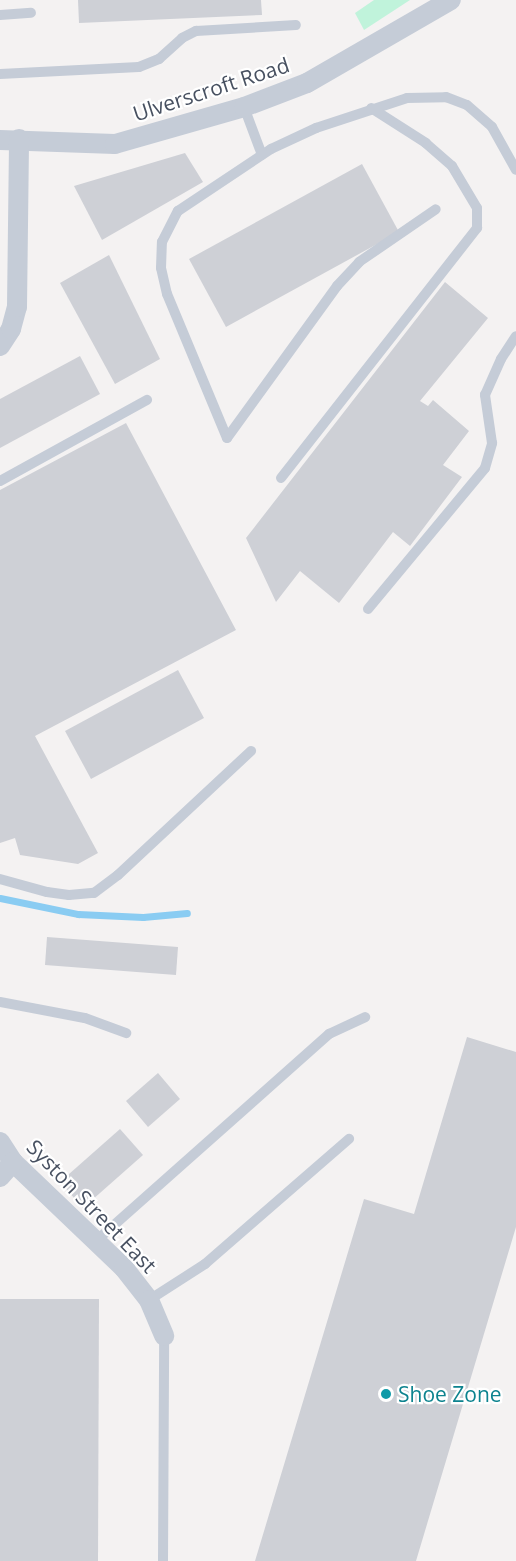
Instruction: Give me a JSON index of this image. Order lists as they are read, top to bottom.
{
  "streets": {
    "street": ["Ulverscroft Road", "Syston Street East"]
  },
  "places": ["Shoe Zone"]
}
